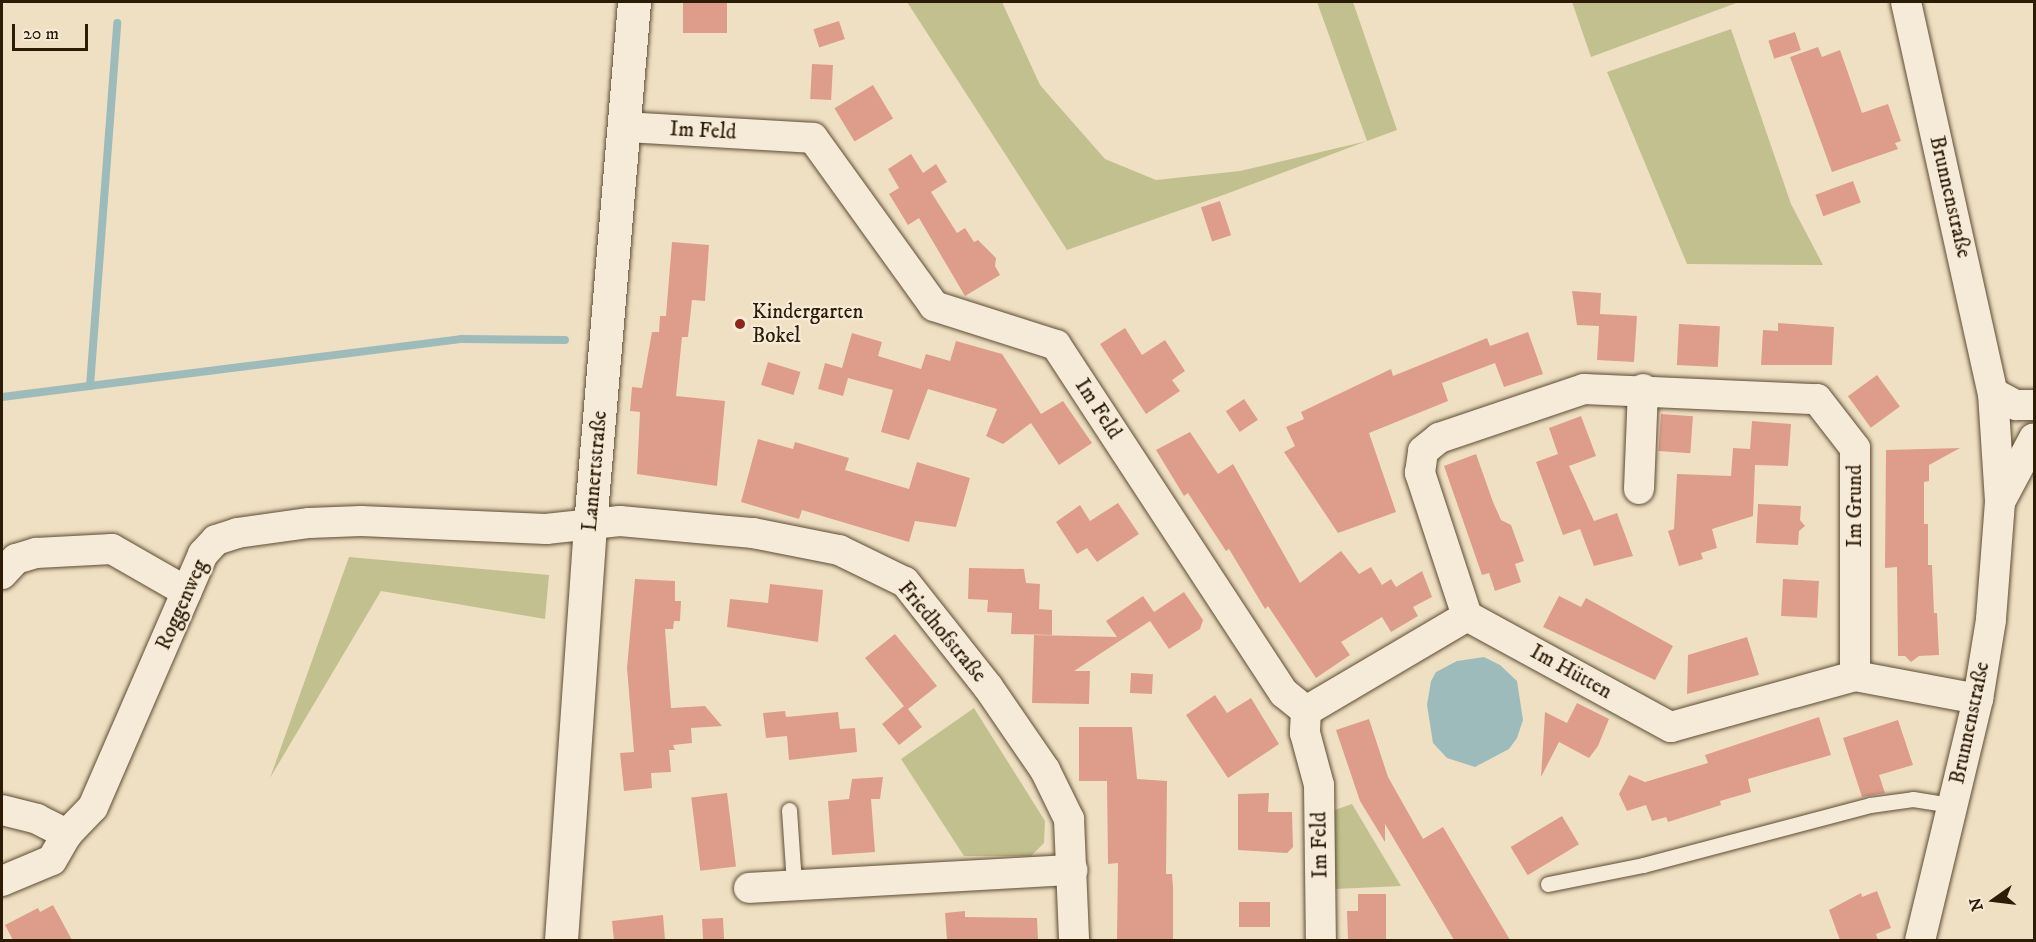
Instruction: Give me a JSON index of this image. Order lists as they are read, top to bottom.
{
  "streets": {
    "street": [
      "Im Feld",
      "Brunnenstraße",
      "Lannertstraße",
      "Im Grund",
      "Roggenweg",
      "Friedhofstraße",
      "Im Hütten"
    ]
  },
  "crossings": [
    ["Im Feld", "Lannertstraße"],
    ["Lannertstraße", "Roggenweg"],
    ["Lannertstraße", "Friedhofstraße"],
    ["Im Grund", "Im Hütten"],
    ["Roggenweg", "Friedhofstraße"]
  ],
  "places": ["Kindergarten Bokel"],
  "scale_bar": "20 m",
  "north": "left"
}
